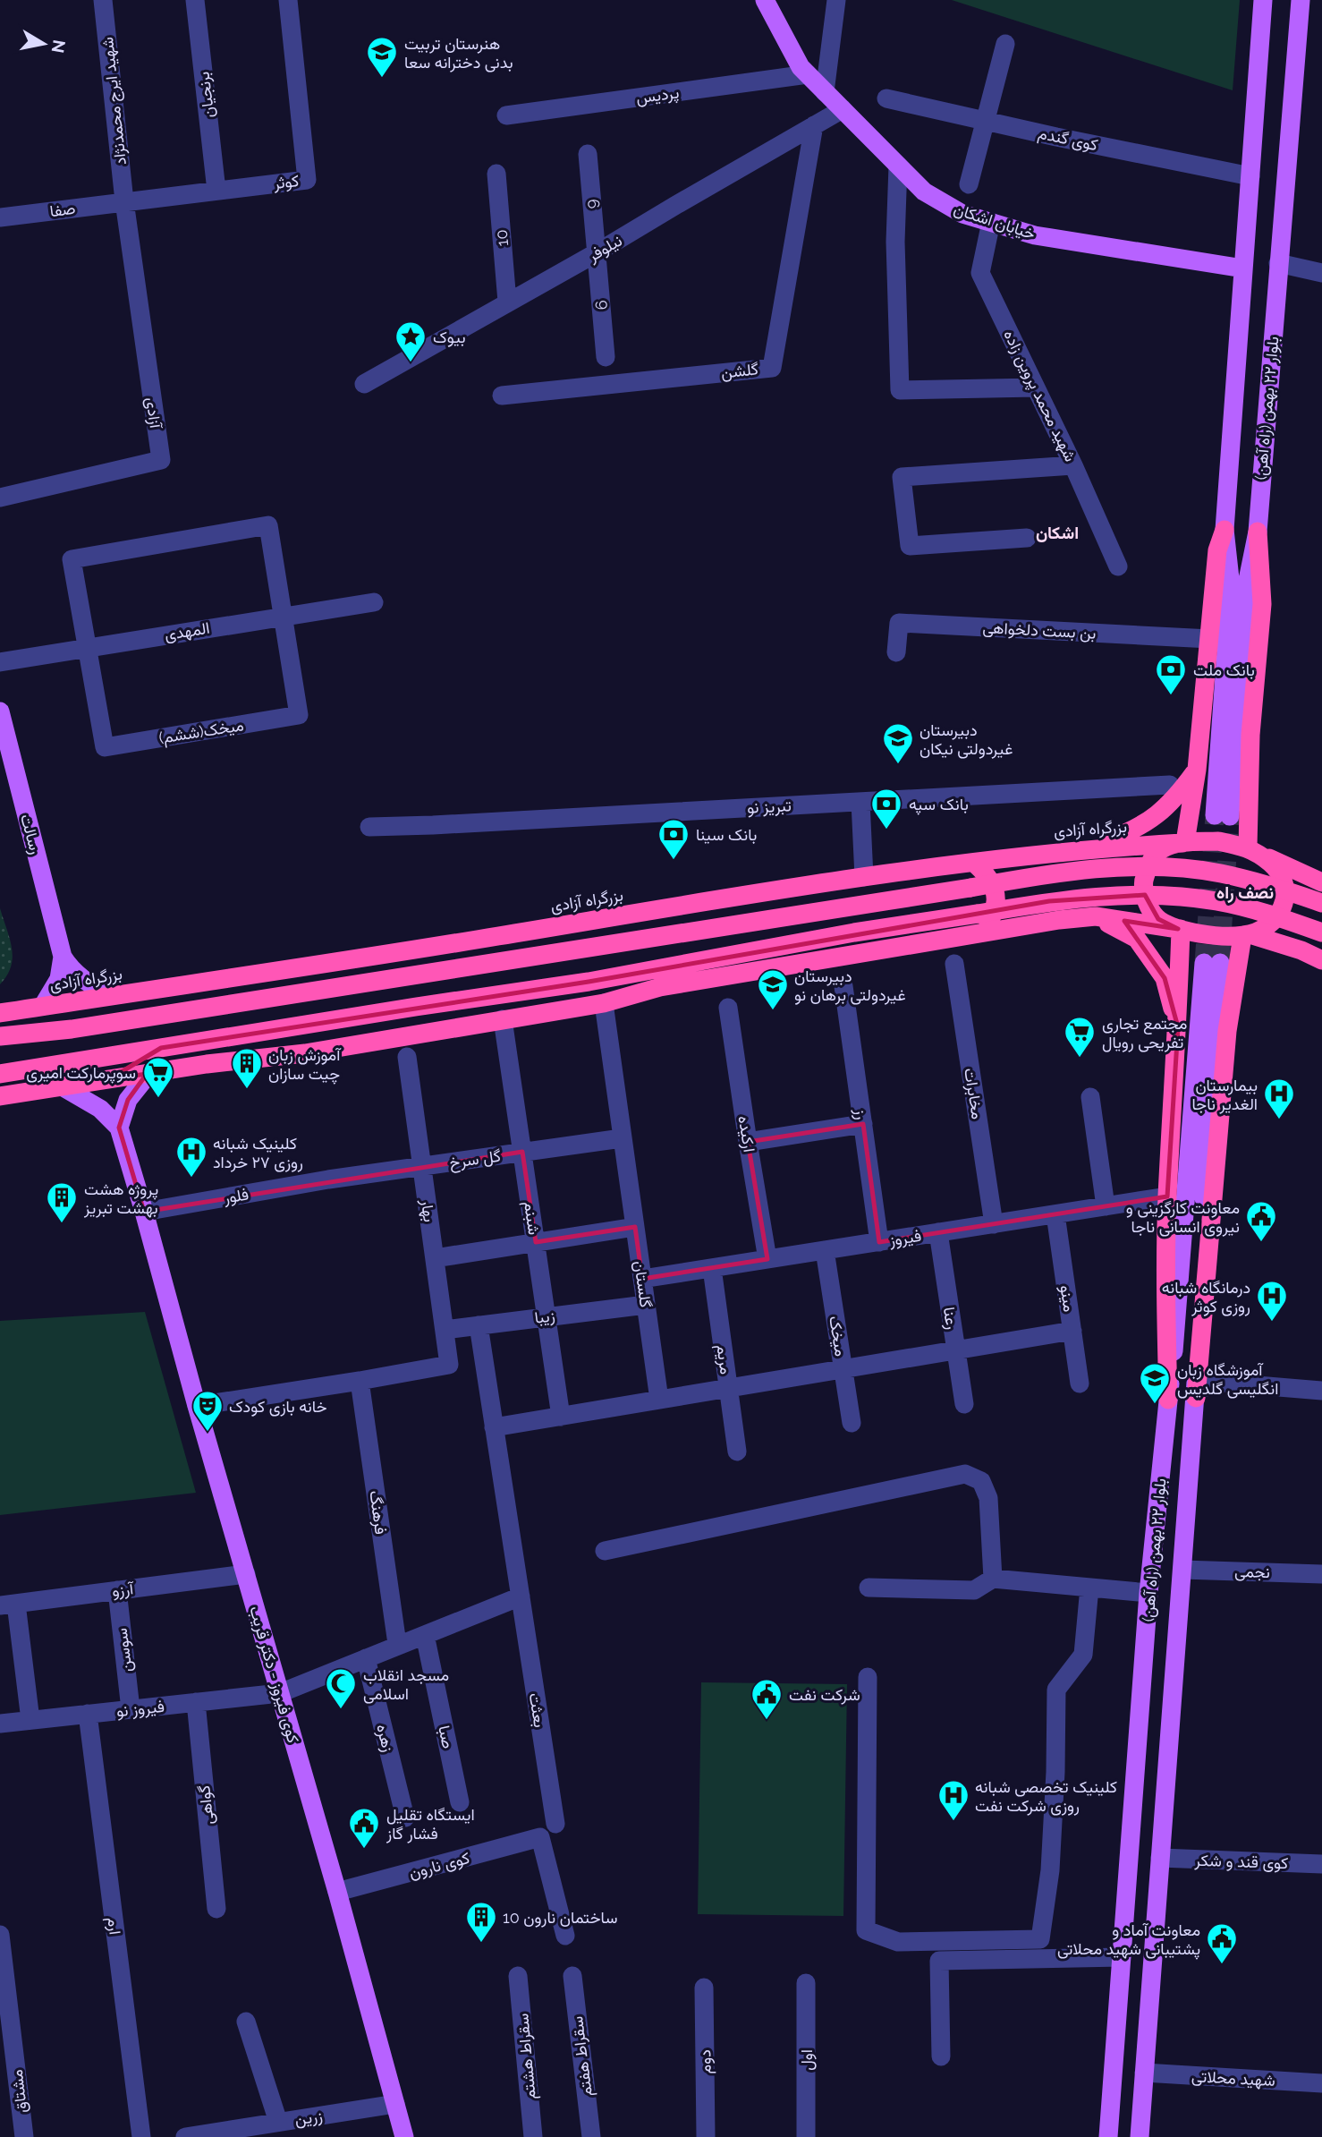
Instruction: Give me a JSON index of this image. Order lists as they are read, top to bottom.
{
  "streets": {
    "highway": ["بزرگراه آزادی"],
    "main road": [
      "خیابان اشکان",
      "بلوار ۲۲ بهمن (راه آهن)",
      "رسالت",
      "کوی فیروز - دکتر قریب"
    ],
    "street": [
      "برنجیان",
      "پردیس",
      "شهید ایرج محمدنژاد",
      "کوی گندم",
      "کوثر",
      "9",
      "صفا",
      "10",
      "نیلوفر",
      "6",
      "گلشن",
      "شهید محمد پروین زاده",
      "آزادی",
      "بن بست دلخواهی",
      "المهدی",
      "میخک(ششم)",
      "تبریز نو",
      "مخابرات",
      "رز",
      "ارکیده",
      "گل سرخ",
      "فلور",
      "بهار",
      "شبنم",
      "فیروز",
      "گلستان",
      "مینو",
      "زیبا",
      "رعنا",
      "میخک",
      "مریم",
      "فرهنگ",
      "نجمی",
      "آرزو",
      "سوسن",
      "فیروز نو",
      "بعثت",
      "صبا",
      "زهره",
      "گواهی",
      "کوی قند و شکر",
      "کوی نارون",
      "ارم",
      "سقراط هشتم",
      "سقراط هفتم",
      "اول",
      "دوم",
      "شهید محلاتی",
      "مشتاق",
      "زرین"
    ]
  },
  "crossings": [
    ["برنجیان", "کوثر"],
    ["پردیس", "خیابان اشکان"],
    ["شهید ایرج محمدنژاد", "کوثر"],
    ["شهید ایرج محمدنژاد", "صفا"],
    ["شهید ایرج محمدنژاد", "آزادی"],
    ["کوی گندم", "بلوار ۲۲ بهمن (راه آهن)"],
    ["کوثر", "صفا"],
    ["کوثر", "آزادی"],
    ["9", "نیلوفر"],
    ["9", "6"],
    ["صفا", "آزادی"],
    ["خیابان اشکان", "نیلوفر"],
    ["خیابان اشکان", "شهید محمد پروین زاده"],
    ["خیابان اشکان", "بلوار ۲۲ بهمن (راه آهن)"],
    ["10", "نیلوفر"],
    ["نیلوفر", "6"],
    ["نیلوفر", "گلشن"],
    ["بلوار ۲۲ بهمن (راه آهن)", "نجمی"],
    ["بلوار ۲۲ بهمن (راه آهن)", "کوی قند و شکر"],
    ["بلوار ۲۲ بهمن (راه آهن)", "شهید محلاتی"],
    ["المهدی", "میخک(ششم)"],
    ["مخابرات", "فیروز"],
    ["رز", "فیروز"],
    ["ارکیده", "فیروز"],
    ["گل سرخ", "فلور"],
    ["گل سرخ", "بهار"],
    ["گل سرخ", "شبنم"],
    ["گل سرخ", "گلستان"],
    ["فلور", "کوی فیروز - دکتر قریب"],
    ["بهار", "زیبا"],
    ["بهار", "فرهنگ"],
    ["شبنم", "زیبا"],
    ["فیروز", "گلستان"],
    ["فیروز", "مینو"],
    ["فیروز", "رعنا"],
    ["فیروز", "میخک"],
    ["فیروز", "مریم"],
    ["گلستان", "زیبا"],
    ["آرزو", "سوسن"],
    ["آرزو", "کوی فیروز - دکتر قریب"],
    ["سوسن", "فیروز نو"],
    ["کوی فیروز - دکتر قریب", "فیروز نو"],
    ["کوی فیروز - دکتر قریب", "کوی نارون"],
    ["کوی فیروز - دکتر قریب", "زرین"],
    ["فیروز نو", "گواهی"],
    ["فیروز نو", "ارم"]
  ],
  "districts": ["اشکان", "نصف راه"],
  "places": {
    "school or university": [
      "هنرستان تربیت بدنی دخترانه سعا",
      "دبیرستان غیردولتی نیکان",
      "دبیرستان غیردولتی برهان نو",
      "آموزشگاه زبان انگلیسی گلدیس"
    ],
    "place": ["بیوک"],
    "bank": ["بانک ملت", "بانک سپه", "بانک سینا"],
    "supermarket": ["مجتمع تجاری تفریحی رویال", "سوپرمارکت امیری"],
    "building": ["آموزش زبان چیت سازان", "پروژه هشت بهشت تبریز", "ساختمان نارون 10"],
    "hospital": [
      "بیمارستان الغدیر ناجا",
      "کلینیک شبانه روزی ۲۷ خرداد",
      "درمانگاه شبانه روزی کوثر",
      "کلینیک تخصصی شبانه روزی شرکت نفت"
    ],
    "public building": [
      "معاونت کارگزینی و نیروی انسانی ناجا",
      "شرکت نفت",
      "ایستگاه تقلیل فشار گاز",
      "معاونت آماد و پشتیبانی شهید محلاتی"
    ],
    "theatre": ["خانه بازی کودک"],
    "mosque": ["مسجد انقلاب اسلامی"]
  },
  "north": "right"
}
